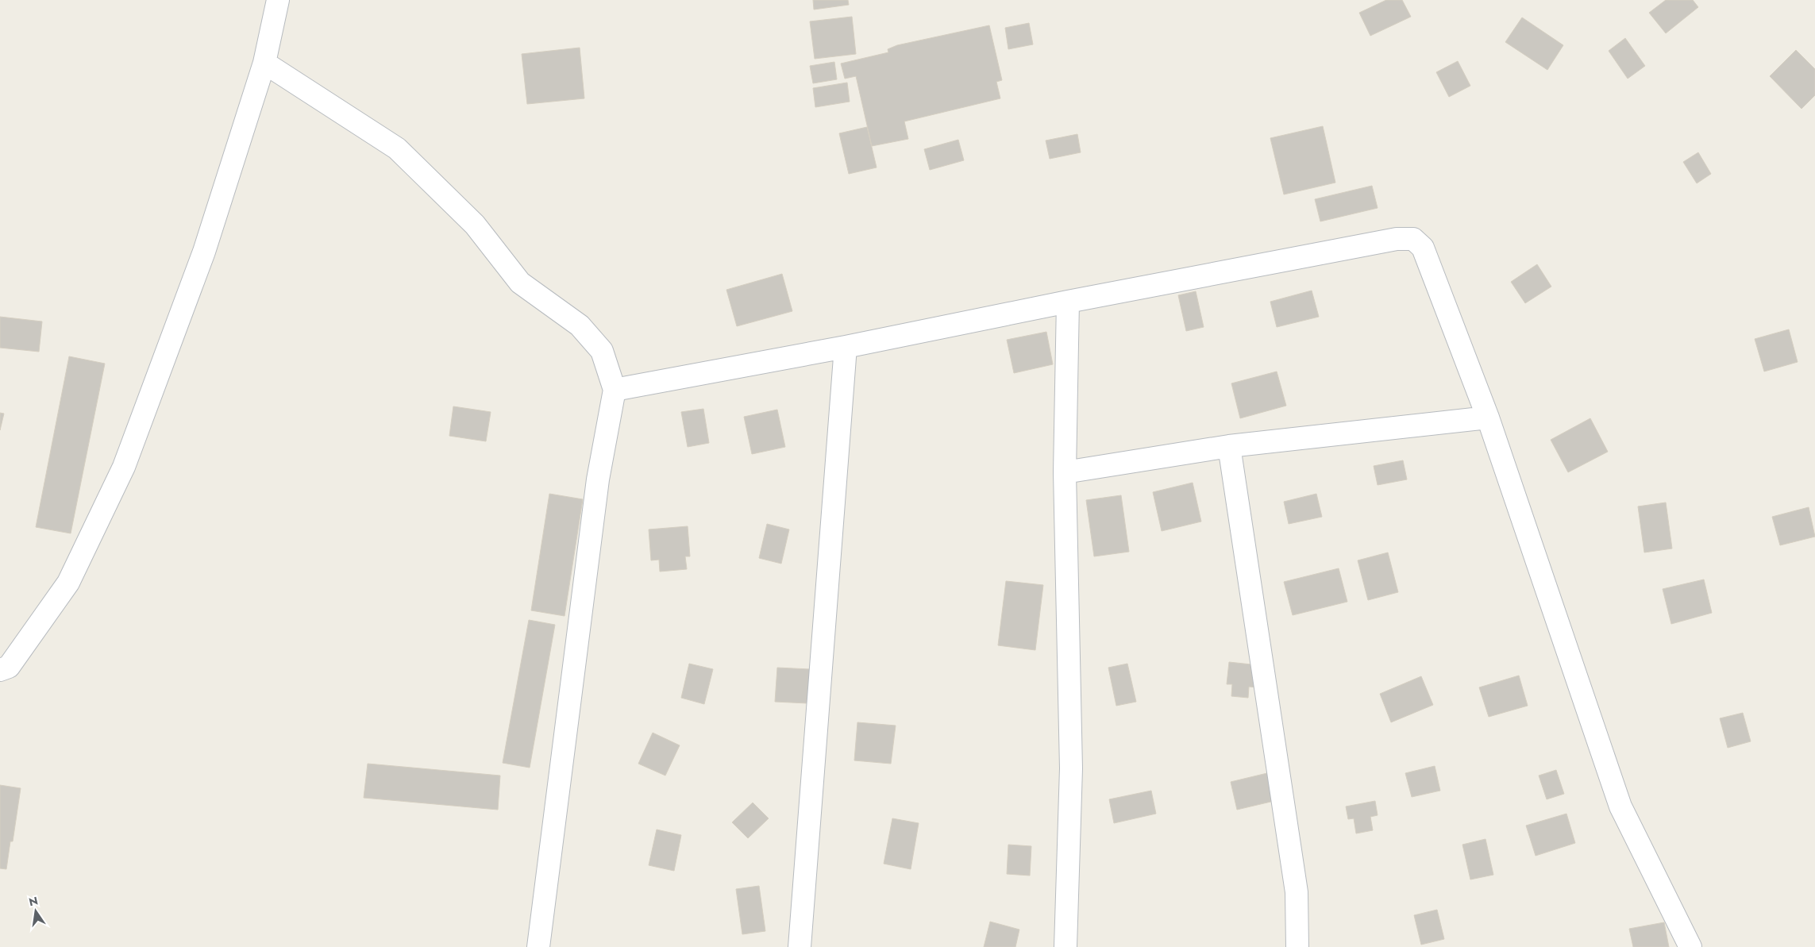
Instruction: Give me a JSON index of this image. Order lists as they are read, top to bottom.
{
  "north": "top"
}
